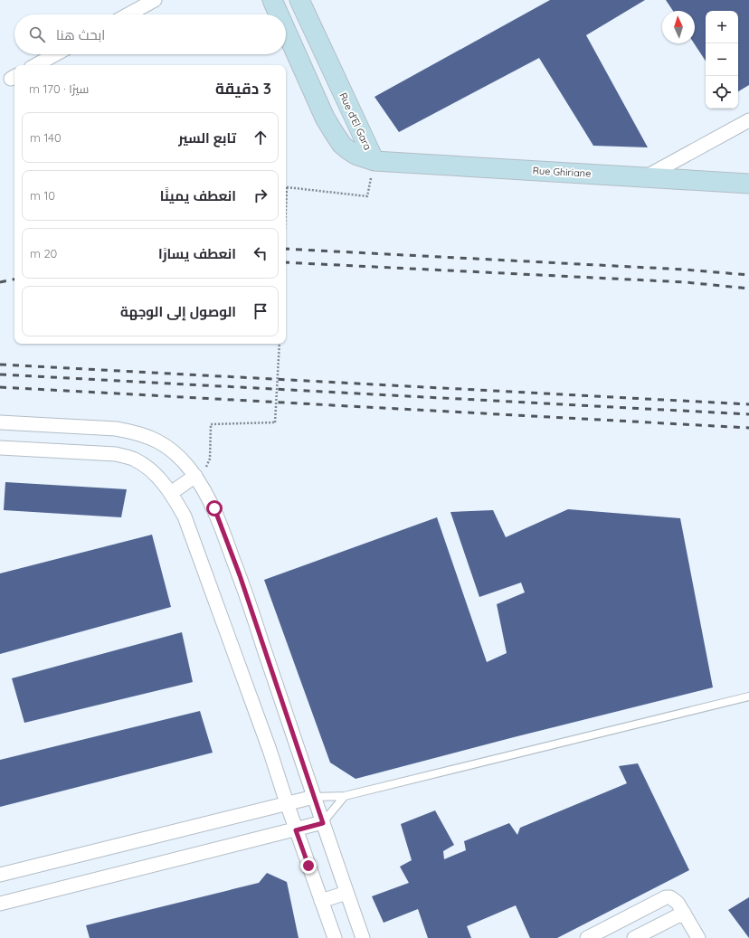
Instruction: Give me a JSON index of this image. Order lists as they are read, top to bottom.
{
  "streets": {
    "street": ["Rue d'El Gara", "Rue Ghiriane"]
  },
  "crossings": [
    ["Rue d'El Gara", "Rue Ghiriane"]
  ],
  "north": "top",
  "page": {
    "map_buttons": ["+", "−"],
    "search": "ابحث هنا",
    "heading": ["3 دقيقة", "سيرًا · 170 m"],
    "list": [
      ["تابع السير", "140 m"],
      ["انعطف يمينًا", "10 m"],
      ["انعطف يسارًا", "20 m"],
      "الوصول إلى الوجهة"
    ]
  }
}
